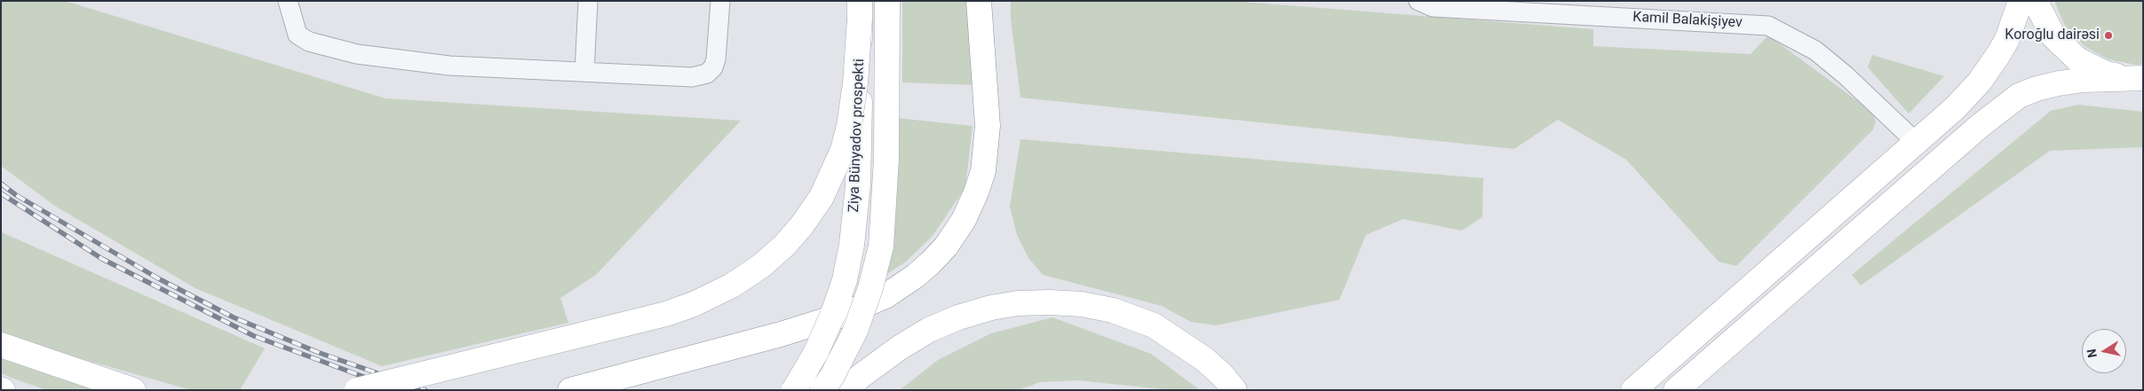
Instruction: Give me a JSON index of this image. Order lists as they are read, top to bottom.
{
  "streets": {
    "main road": ["Ziya Bünyadov prospekti"],
    "street": ["Kamil Balakişiyev"]
  },
  "places": ["Koroğlu dairəsi"],
  "north": "left"
}
